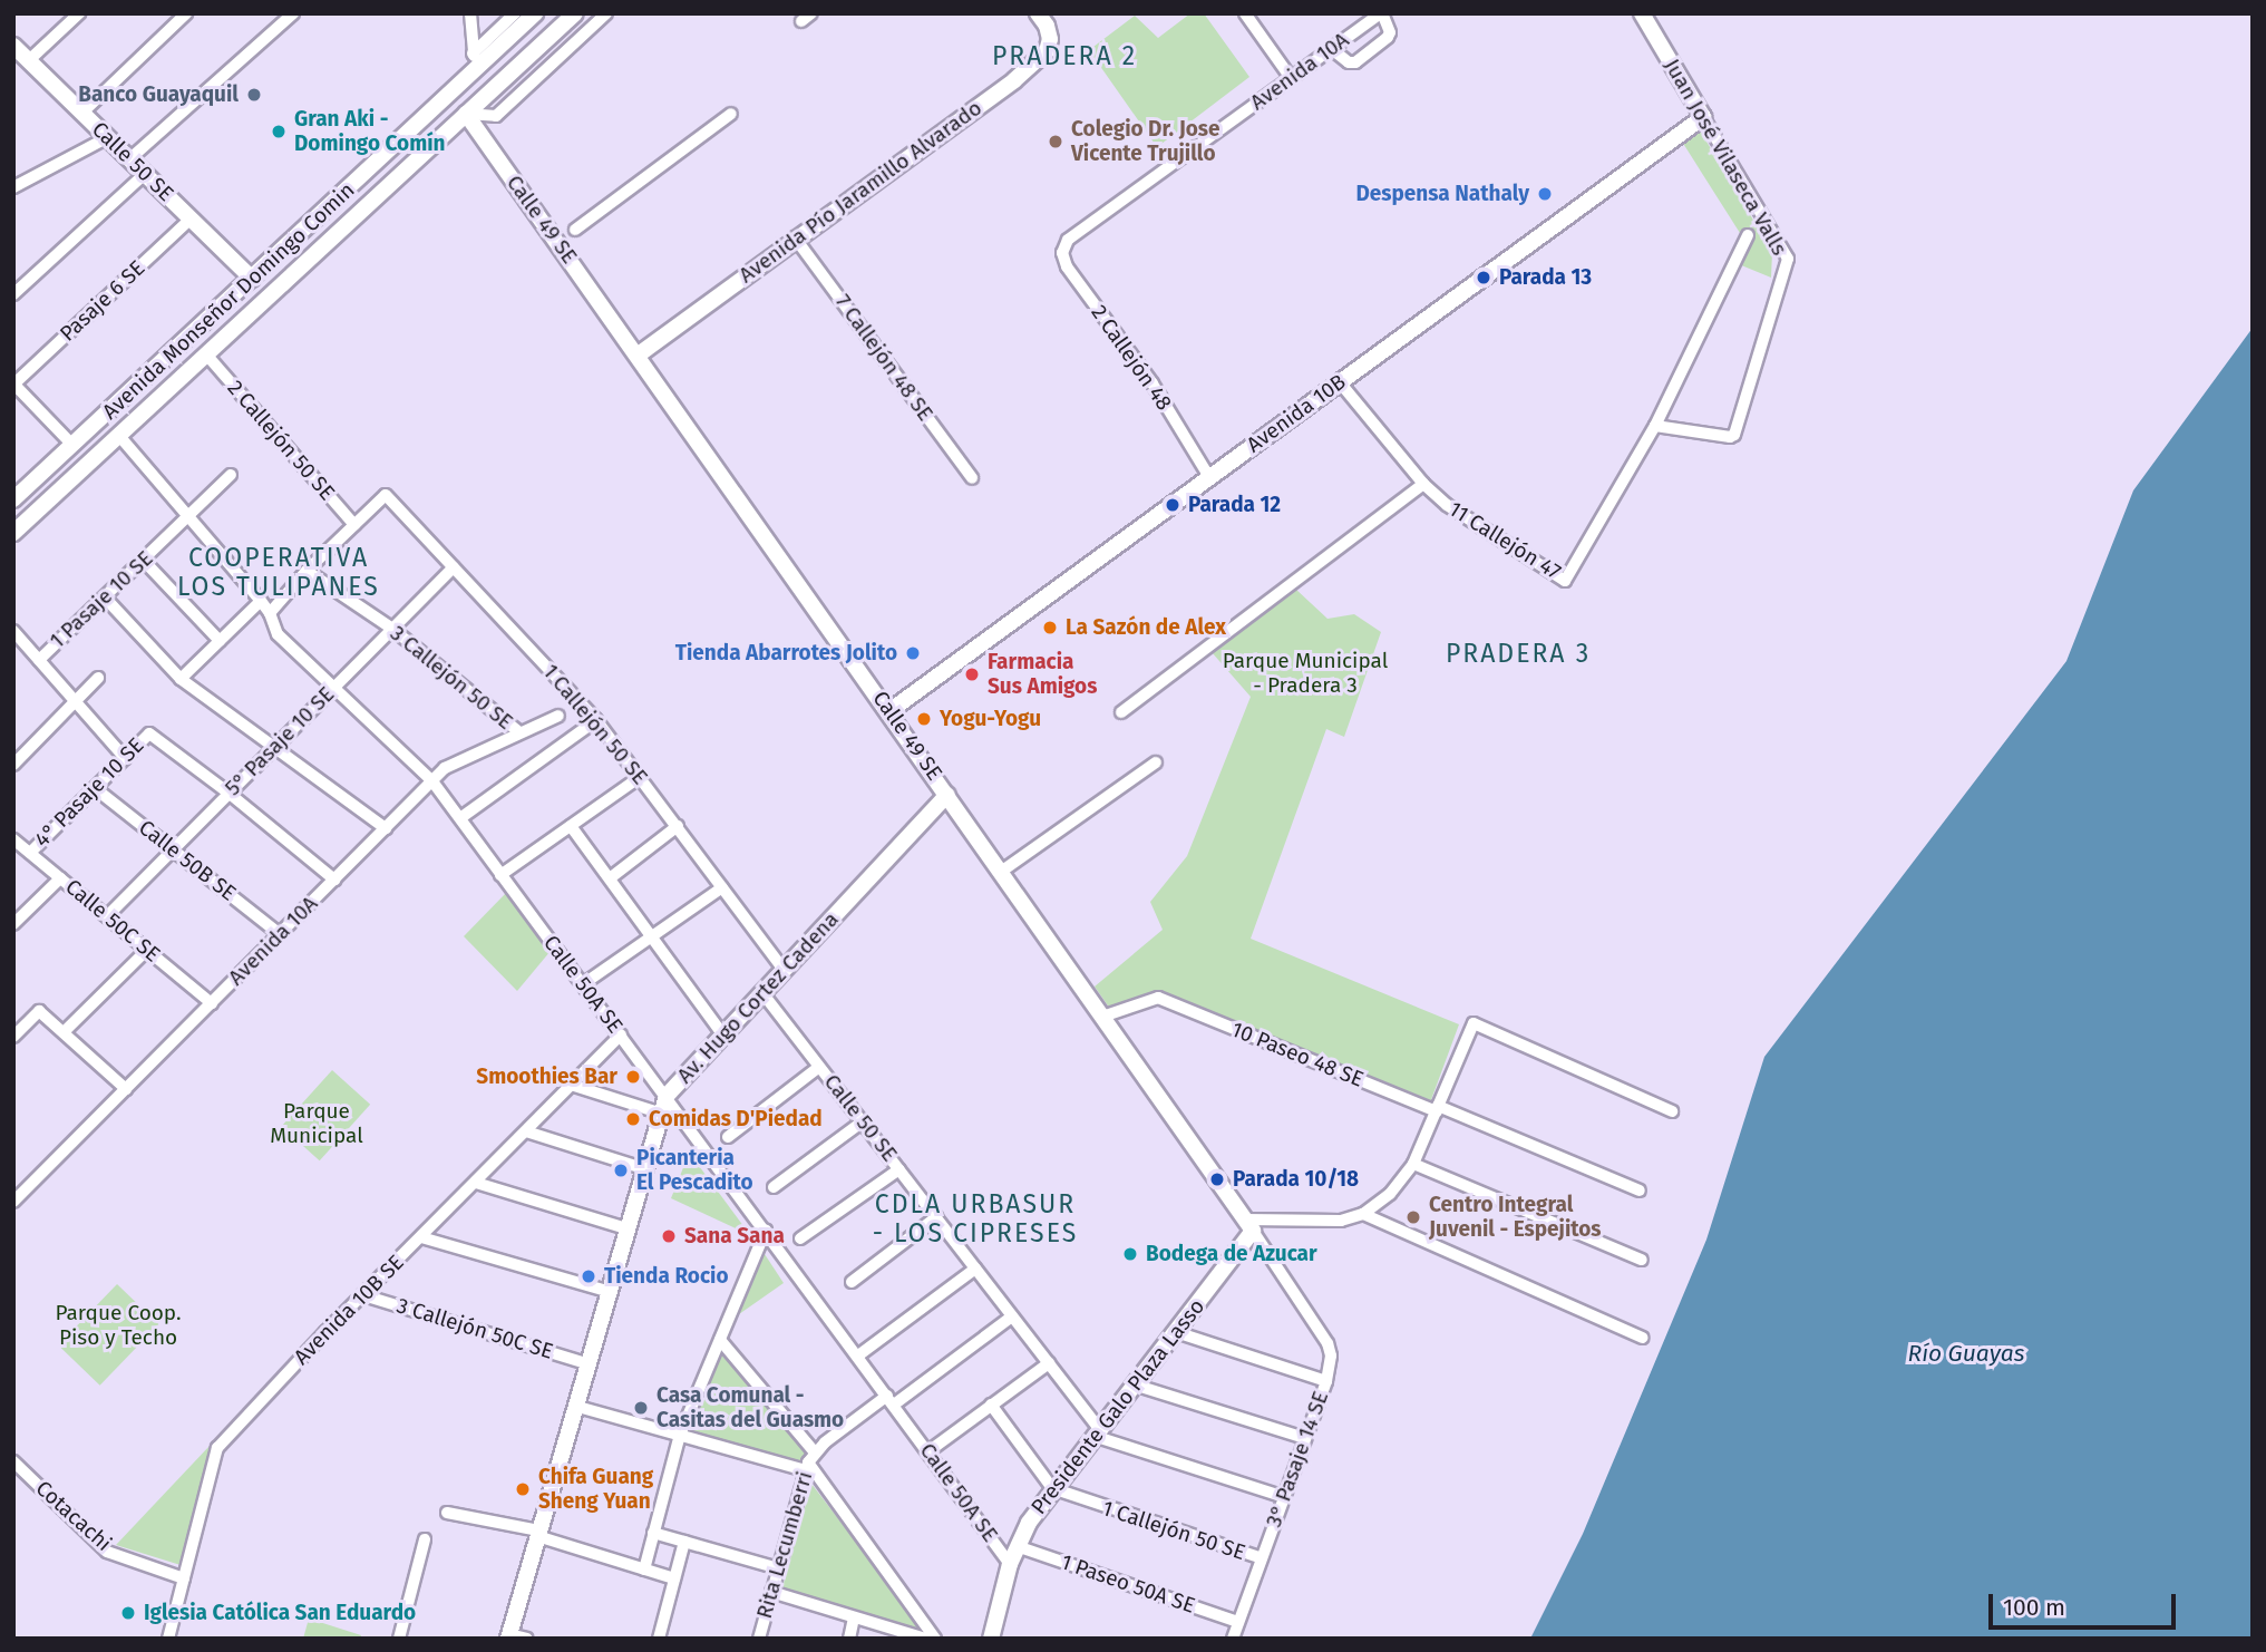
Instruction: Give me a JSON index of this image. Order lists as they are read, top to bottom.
{
  "streets": {
    "street": [
      "Avenida 10A",
      "Juan José Vilaseca Valls",
      "Calle 50 SE",
      "Avenida Pío Jaramillo Alvarado",
      "Calle 49 SE",
      "Pasaje 6 SE",
      "Avenida Monseñor Domingo Comin",
      "7 Callejón 48 SE",
      "2 Callejón 48",
      "Avenida 10B",
      "2 Callejón 50 SE",
      "11 Callejón 47",
      "1 Pasaje 10 SE",
      "3 Callejón 50 SE",
      "1 Callejón 50 SE",
      "5° Pasaje 10 SE",
      "4° Pasaje 10 SE",
      "Calle 50B SE",
      "Calle 50C SE",
      "Calle 50A SE",
      "Av. Hugo Cortez Cadena",
      "10 Paseo 48 SE",
      "Avenida 10B SE",
      "3 Callejón 50C SE",
      "Presidente Galo Plaza Lasso",
      "3° Pasaje 14 SE",
      "Cotacachi",
      "Rita Lecumberri",
      "1 Paseo 50A SE"
    ]
  },
  "crossings": [
    ["Avenida 10A", "2 Callejón 48"],
    ["Avenida 10A", "3 Callejón 50 SE"],
    ["Avenida 10A", "Calle 50B SE"],
    ["Avenida 10A", "Calle 50C SE"],
    ["Avenida 10A", "Calle 50A SE"],
    ["Juan José Vilaseca Valls", "Avenida 10B"],
    ["Juan José Vilaseca Valls", "11 Callejón 47"],
    ["Calle 50 SE", "Pasaje 6 SE"],
    ["Calle 50 SE", "Avenida Monseñor Domingo Comin"],
    ["Calle 50 SE", "Av. Hugo Cortez Cadena"],
    ["Calle 50 SE", "Presidente Galo Plaza Lasso"],
    ["Calle 50 SE", "Rita Lecumberri"],
    ["Avenida Pío Jaramillo Alvarado", "Calle 49 SE"],
    ["Avenida Pío Jaramillo Alvarado", "7 Callejón 48 SE"],
    ["Calle 49 SE", "Avenida Monseñor Domingo Comin"],
    ["Calle 49 SE", "Avenida 10B"],
    ["Calle 49 SE", "Av. Hugo Cortez Cadena"],
    ["Calle 49 SE", "10 Paseo 48 SE"],
    ["Calle 49 SE", "Presidente Galo Plaza Lasso"],
    ["Calle 49 SE", "3° Pasaje 14 SE"],
    ["Avenida Monseñor Domingo Comin", "2 Callejón 50 SE"],
    ["Avenida Monseñor Domingo Comin", "Calle 50A SE"],
    ["2 Callejón 48", "Avenida 10B"],
    ["Avenida 10B", "11 Callejón 47"],
    ["2 Callejón 50 SE", "1 Callejón 50 SE"],
    ["1 Pasaje 10 SE", "Calle 50A SE"],
    ["3 Callejón 50 SE", "5° Pasaje 10 SE"],
    ["1 Callejón 50 SE", "5° Pasaje 10 SE"],
    ["1 Callejón 50 SE", "Av. Hugo Cortez Cadena"],
    ["1 Callejón 50 SE", "Presidente Galo Plaza Lasso"],
    ["1 Callejón 50 SE", "3° Pasaje 14 SE"],
    ["5° Pasaje 10 SE", "4° Pasaje 10 SE"],
    ["5° Pasaje 10 SE", "Calle 50B SE"],
    ["5° Pasaje 10 SE", "Calle 50C SE"],
    ["5° Pasaje 10 SE", "Calle 50A SE"],
    ["4° Pasaje 10 SE", "Calle 50B SE"],
    ["4° Pasaje 10 SE", "Calle 50C SE"],
    ["Calle 50A SE", "Av. Hugo Cortez Cadena"],
    ["Calle 50A SE", "Avenida 10B SE"],
    ["Calle 50A SE", "Presidente Galo Plaza Lasso"],
    ["Calle 50A SE", "Rita Lecumberri"],
    ["Av. Hugo Cortez Cadena", "3 Callejón 50C SE"],
    ["Avenida 10B SE", "3 Callejón 50C SE"],
    ["Avenida 10B SE", "Cotacachi"],
    ["Presidente Galo Plaza Lasso", "1 Paseo 50A SE"],
    ["3° Pasaje 14 SE", "1 Paseo 50A SE"]
  ],
  "districts": [
    "PRADERA 2",
    "COOPERATIVA LOS TULIPANES",
    "PRADERA 3",
    "CDLA URBASUR - LOS CIPRESES"
  ],
  "water": ["Río Guayas"],
  "parks": ["Parque Municipal - Pradera 3", "Parque Municipal", "Parque Coop. Piso y Techo"],
  "places": [
    "Banco Guayaquil",
    "Gran Aki - Domingo Comín",
    "Colegio Dr. Jose Vicente Trujillo",
    "Despensa Nathaly",
    "Parada 13",
    "Parada 12",
    "La Sazón de Alex",
    "Tienda Abarrotes Jolito",
    "Farmacia Sus Amigos",
    "Yogu-Yogu",
    "Smoothies Bar",
    "Comidas D'Piedad",
    "Picanteria El Pescadito",
    "Parada 10/18",
    "Centro Integral Juvenil - Espejitos",
    "Sana Sana",
    "Bodega de Azucar",
    "Tienda Rocio",
    "Casa Comunal - Casitas del Guasmo",
    "Chifa Guang Sheng Yuan",
    "Iglesia Católica San Eduardo"
  ],
  "scale_bar": "100 m"
}
